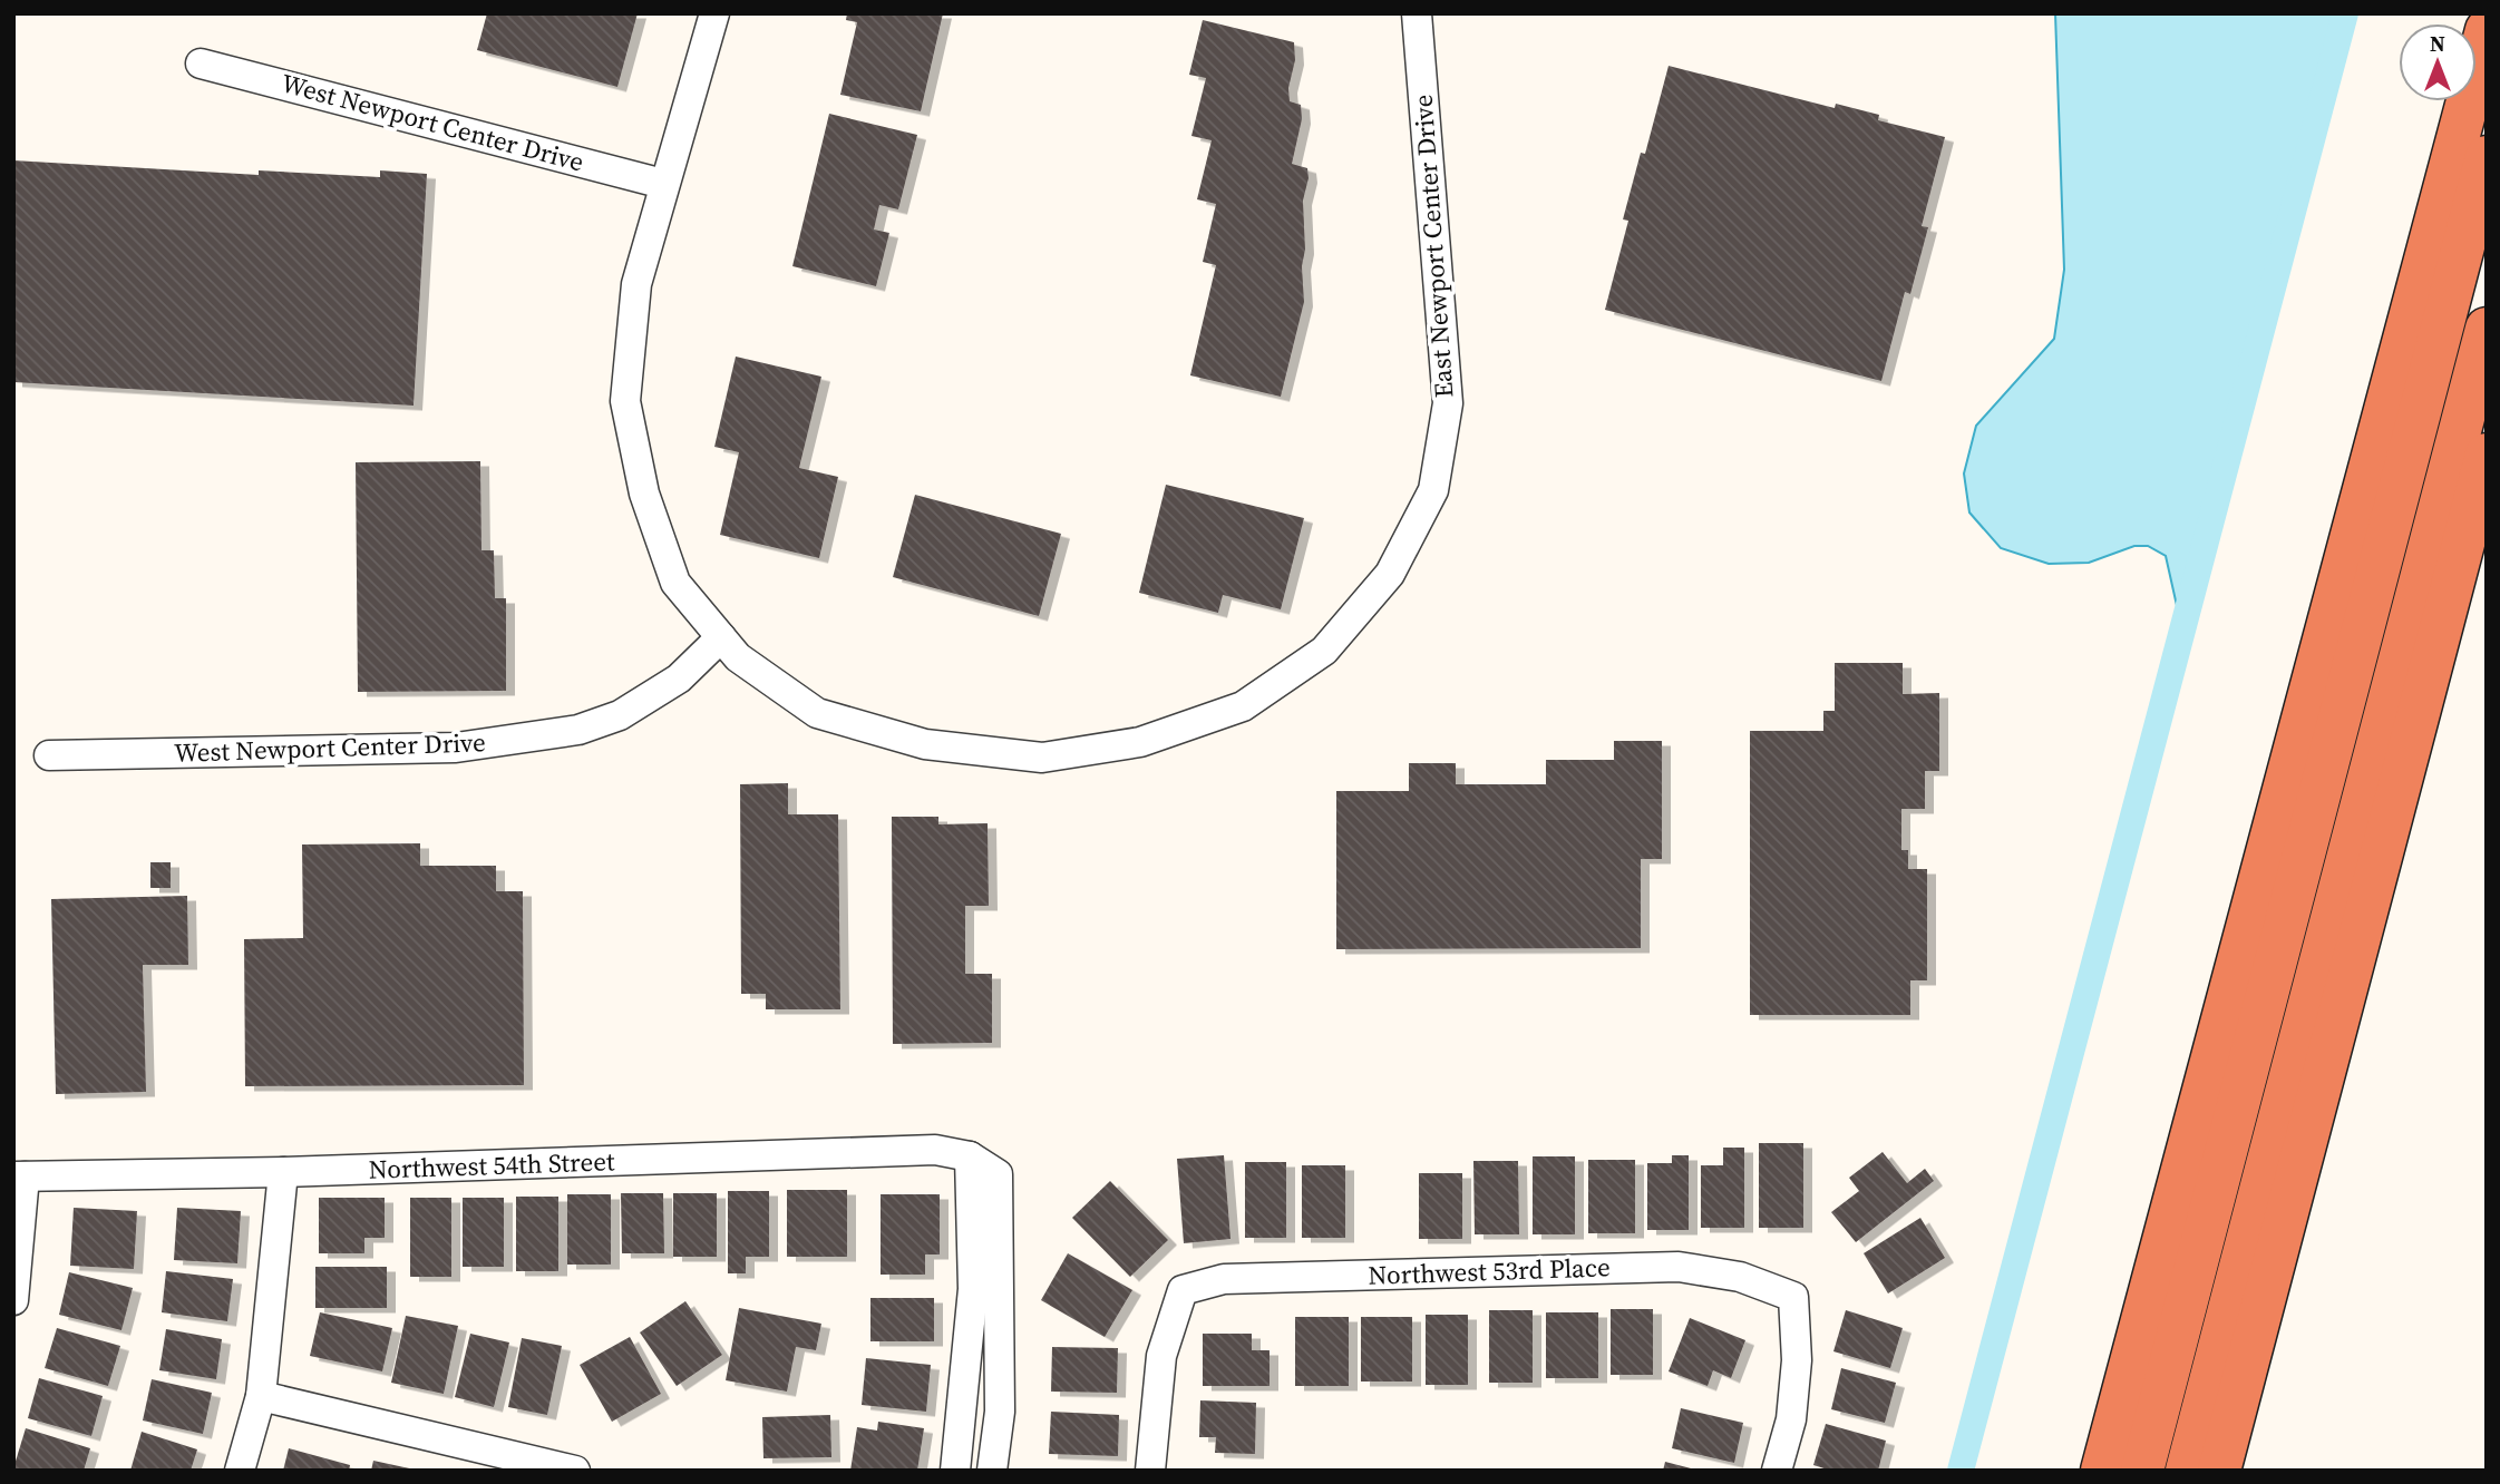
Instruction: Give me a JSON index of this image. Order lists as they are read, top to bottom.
{
  "streets": {
    "street": [
      "West Newport Center Drive",
      "East Newport Center Drive",
      "Northwest 54th Street",
      "Northwest 53rd Place"
    ]
  },
  "crossings": [
    ["West Newport Center Drive", "East Newport Center Drive"]
  ],
  "north": "top"
}
